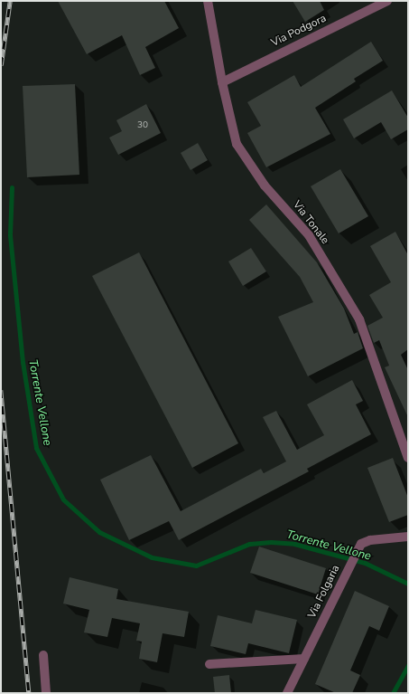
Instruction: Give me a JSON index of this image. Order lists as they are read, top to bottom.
{
  "streets": {
    "street": ["Via Podgora", "Via Tonale", "Via Folgaria"]
  },
  "crossings": [
    ["Via Podgora", "Via Tonale"]
  ],
  "water": ["Torrente Vellone"],
  "house_numbers": ["30"]
}
